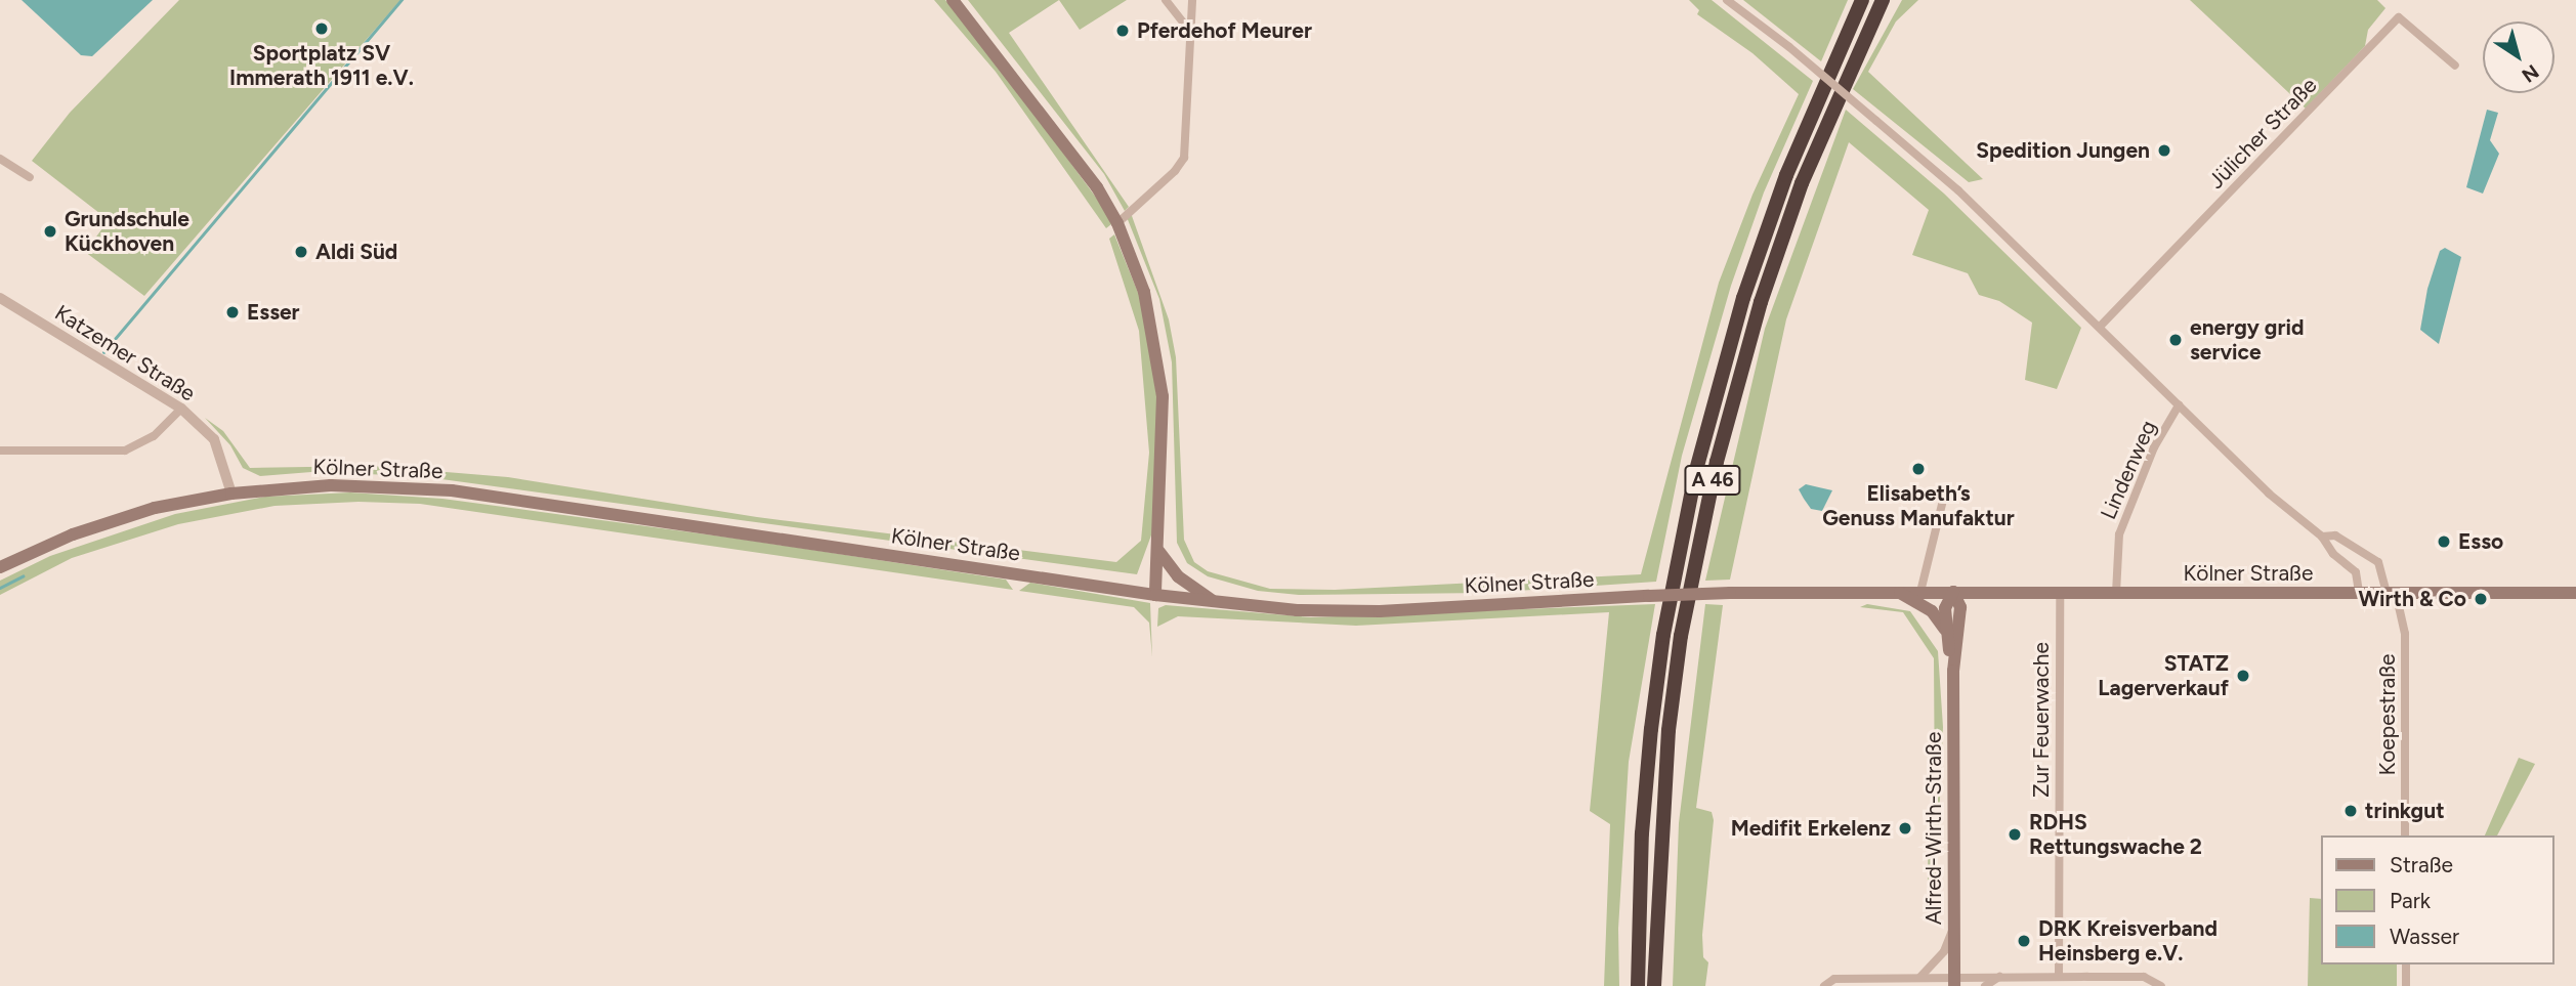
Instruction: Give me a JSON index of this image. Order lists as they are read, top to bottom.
{
  "streets": {
    "highway": ["A 46"],
    "main road": ["Kölner Straße", "Alfred-Wirth-Straße"],
    "street": [
      "Jülicher Straße",
      "Katzemer Straße",
      "Lindenweg",
      "Koepestraße",
      "Zur Feuerwache"
    ]
  },
  "crossings": [
    ["Katzemer Straße", "Kölner Straße"],
    ["Kölner Straße", "Lindenweg"],
    ["Kölner Straße", "Koepestraße"],
    ["Kölner Straße", "Zur Feuerwache"],
    ["Kölner Straße", "Alfred-Wirth-Straße"]
  ],
  "places": [
    "Sportplatz SV Immerath 1911 e.V.",
    "Pferdehof Meurer",
    "Spedition Jungen",
    "Grundschule Kückhoven",
    "Aldi Süd",
    "Esser",
    "energy grid service",
    "Elisabeth’s Genuss Manufaktur",
    "Esso",
    "Wirth & Co",
    "STATZ Lagerverkauf",
    "trinkgut",
    "Medifit Erkelenz",
    "RDHS Rettungswache 2",
    "DRK Kreisverband Heinsberg e.V."
  ],
  "legend": ["Straße", "Park", "Wasser"],
  "north": "bottom right"
}
